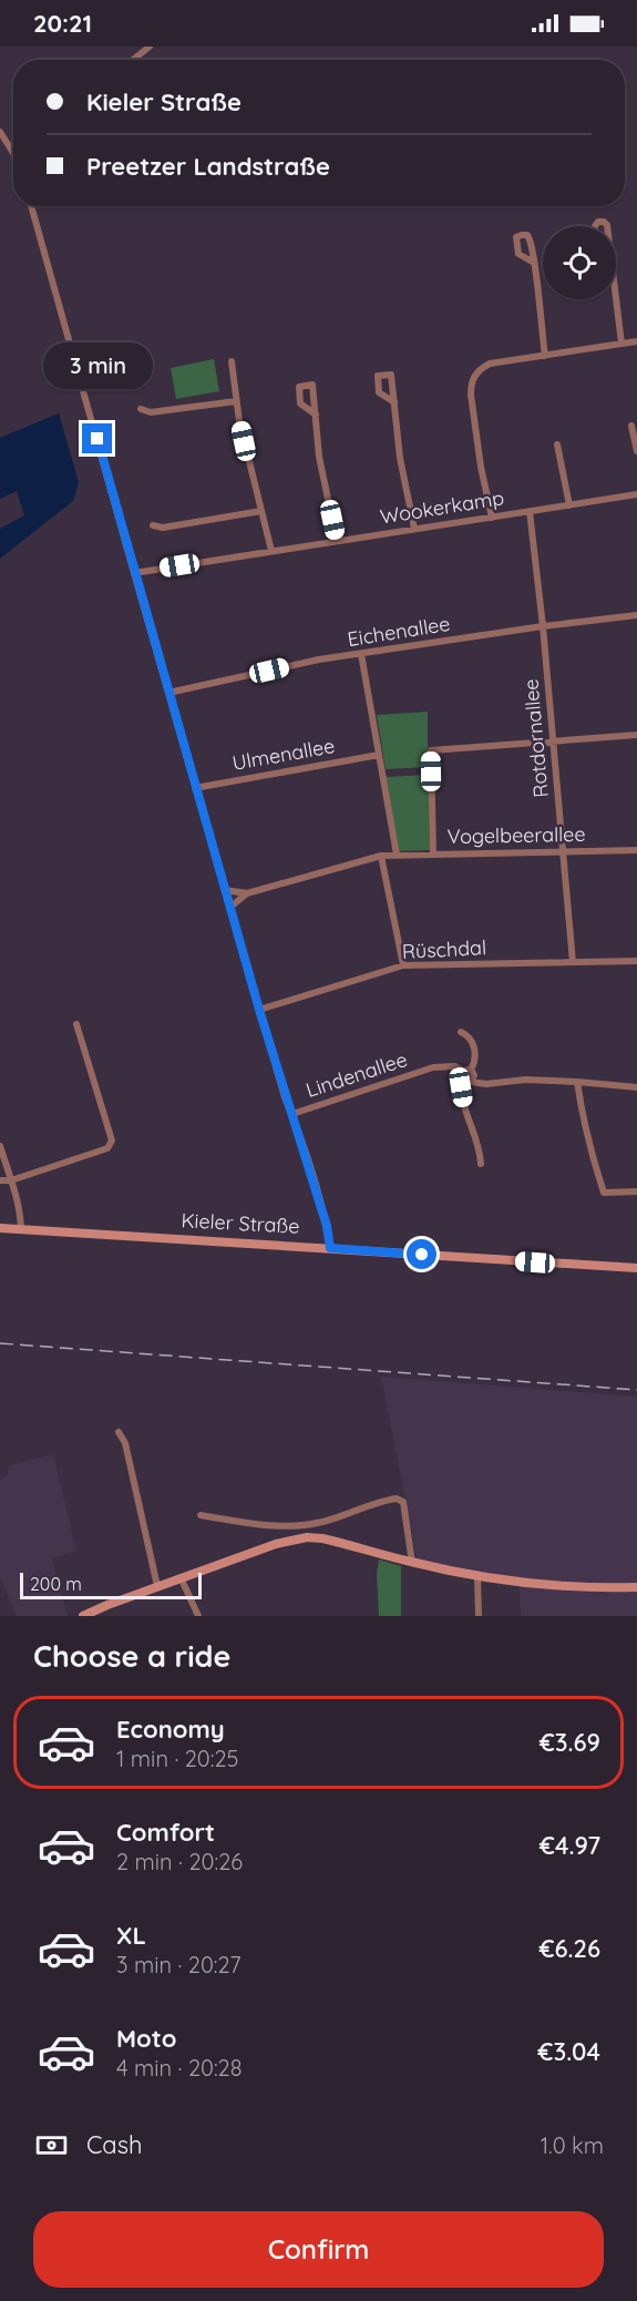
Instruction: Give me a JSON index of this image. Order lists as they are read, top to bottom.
{
  "streets": {
    "main road": ["Kieler Straße"],
    "street": [
      "Wookerkamp",
      "Eichenallee",
      "Rotdornallee",
      "Ulmenallee",
      "Vogelbeerallee",
      "Rüschdal",
      "Lindenallee"
    ]
  },
  "crossings": [
    ["Wookerkamp", "Rotdornallee"],
    ["Eichenallee", "Rotdornallee"],
    ["Rotdornallee", "Vogelbeerallee"],
    ["Rotdornallee", "Rüschdal"]
  ],
  "scale_bar": "200 m",
  "page": {
    "status": "20:21",
    "banner": ["Kieler Straße", "Preetzer Landstraße"],
    "bubble": "3 min",
    "scale": "200 m",
    "heading": "Choose a ride",
    "list": [
      {
        "name": "Economy",
        "note": "1 min · 20:25",
        "value": "€3.69"
      },
      {
        "name": "Comfort",
        "note": "2 min · 20:26",
        "value": "€4.97"
      },
      {
        "name": "XL",
        "note": "3 min · 20:27",
        "value": "€6.26"
      },
      {
        "name": "Moto",
        "note": "4 min · 20:28",
        "value": "€3.04"
      }
    ],
    "pay": ["Cash", "1.0 km"],
    "buttons": "Confirm"
  }
}
